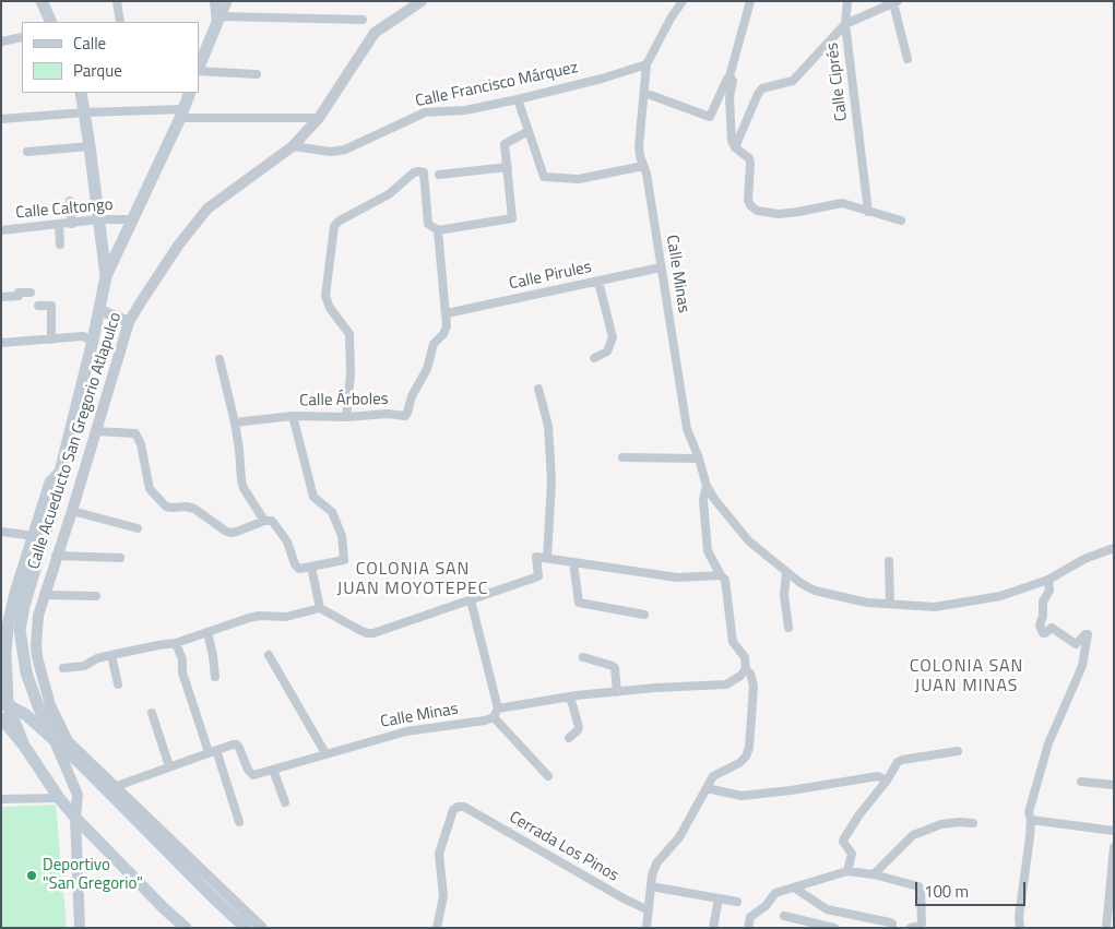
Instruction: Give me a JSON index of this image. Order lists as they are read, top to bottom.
{
  "streets": {
    "street": [
      "Calle Ciprés",
      "Calle Francisco Márquez",
      "Calle Caltongo",
      "Calle Minas",
      "Calle Pirules",
      "Calle Árboles",
      "Calle Acueducto San Gregorio Atlapulco",
      "Cerrada Los Pinos"
    ]
  },
  "crossings": [
    ["Calle Francisco Márquez", "Calle Minas"],
    ["Calle Francisco Márquez", "Calle Acueducto San Gregorio Atlapulco"],
    ["Calle Minas", "Calle Pirules"],
    ["Calle Pirules", "Calle Árboles"]
  ],
  "districts": ["COLONIA SAN JUAN MOYOTEPEC", "COLONIA SAN JUAN MINAS"],
  "places": ["Deportivo \"San Gregorio\""],
  "legend": ["Calle", "Parque"],
  "scale_bar": "100 m"
}
